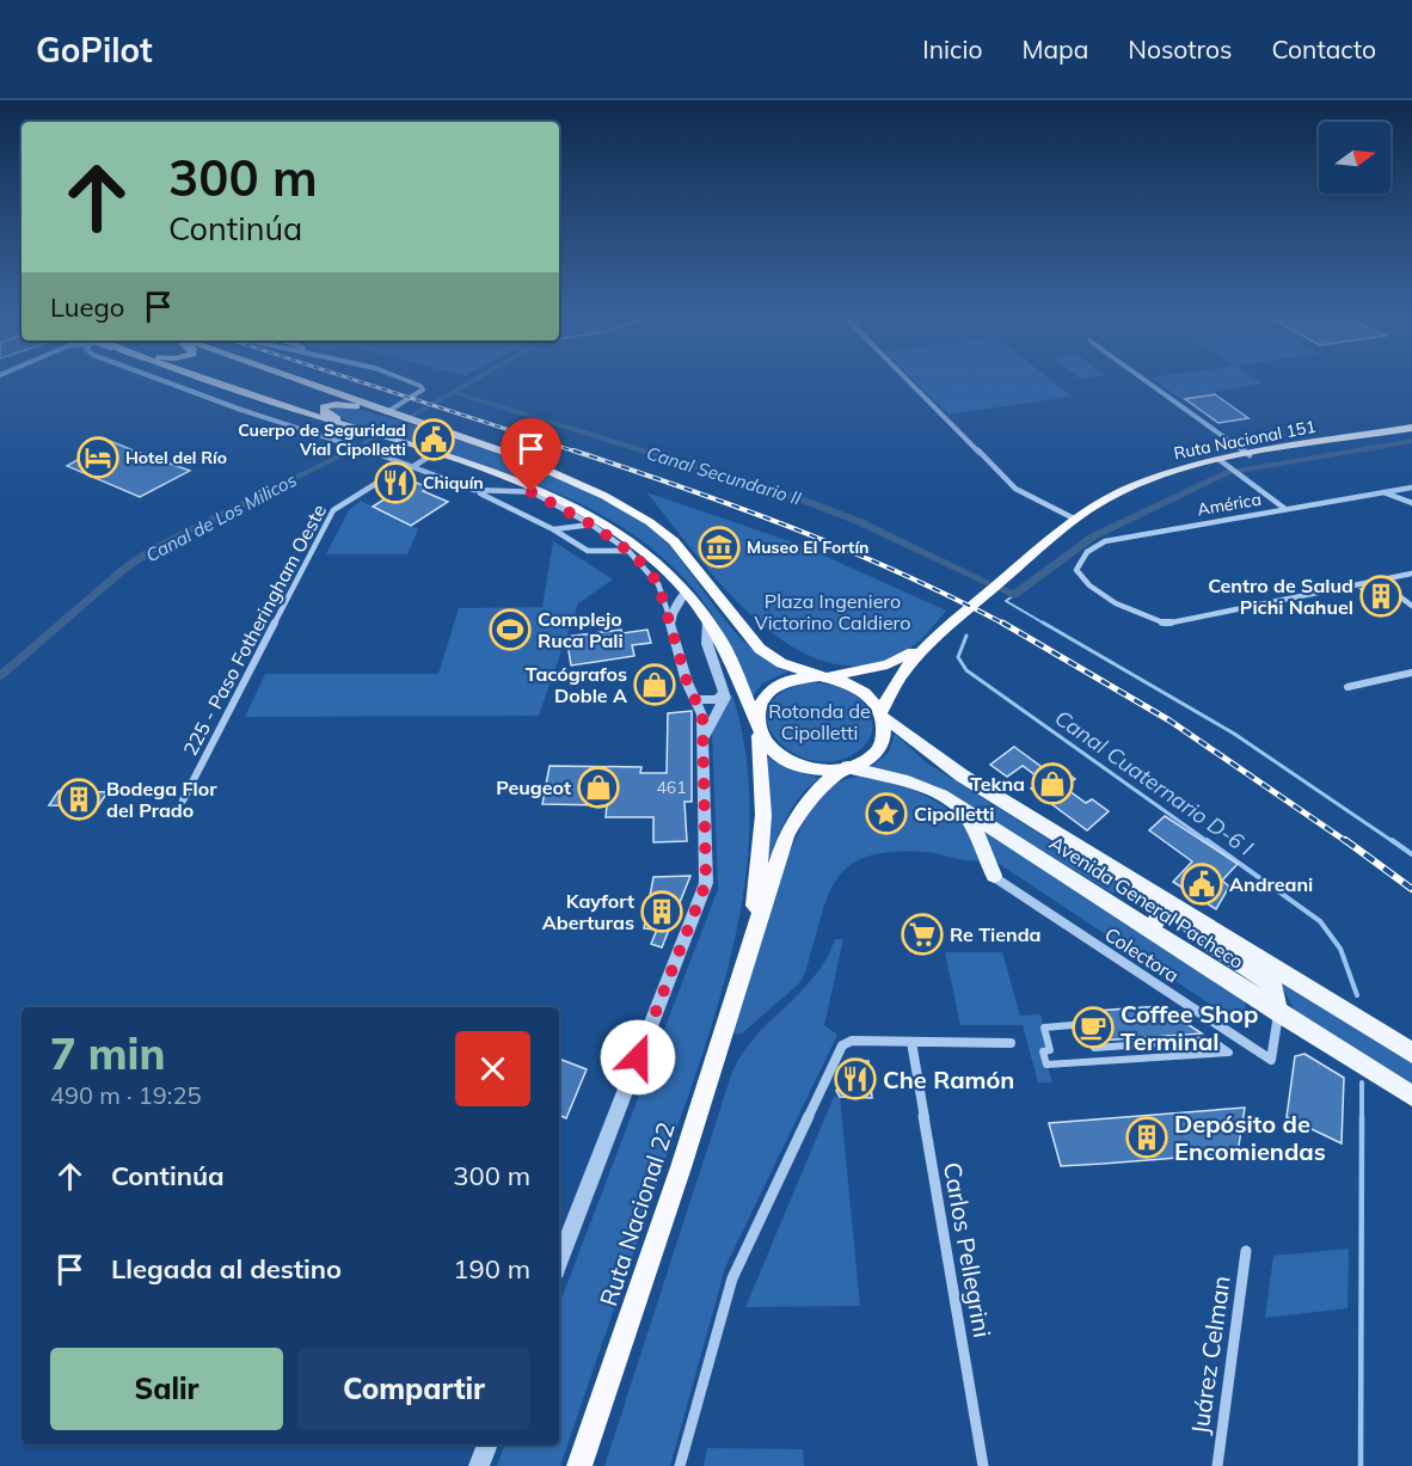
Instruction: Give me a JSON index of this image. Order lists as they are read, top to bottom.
{
  "streets": {
    "highway": ["Ruta Nacional 151", "Ruta Nacional 22"],
    "main road": ["Avenida General Pacheco"],
    "street": [
      "América",
      "225 - Paso Fotheringham Oeste",
      "Colectora",
      "Carlos Pellegrini",
      "Juárez Celman"
    ]
  },
  "crossings": [
    ["Ruta Nacional 151", "Avenida General Pacheco"],
    ["Ruta Nacional 151", "Ruta Nacional 22"],
    ["Avenida General Pacheco", "Colectora"],
    ["Avenida General Pacheco", "Ruta Nacional 22"]
  ],
  "water": ["Canal Secundario II", "Canal de Los Milicos", "Canal Cuaternario D-6 I"],
  "parks": ["Plaza Ingeniero Victorino Caldiero", "Rotonda de Cipolletti"],
  "places": {
    "public building": ["Cuerpo de Seguridad Vial Cipolletti", "Andreani"],
    "hotel": ["Hotel del Río"],
    "restaurant": ["Chiquín", "Che Ramón"],
    "museum": ["Museo El Fortín"],
    "building": [
      "Centro de Salud Pichi Nahuel",
      "Bodega Flor del Prado",
      "Kayfort Aberturas",
      "Depósito de Encomiendas"
    ],
    "sports": ["Complejo Ruca Pali"],
    "shop": ["Tacógrafos Doble A", "Tekna", "Peugeot"],
    "place": ["Cipolletti"],
    "supermarket": ["Re Tienda"],
    "cafe": ["Coffee Shop Terminal"]
  },
  "house_numbers": ["461"],
  "north": "right",
  "page": {
    "header": "GoPilot",
    "nav": [
      "Inicio",
      "Mapa",
      "Nosotros",
      "Contacto"
    ],
    "turn": ["300 m", "Continúa"],
    "then": "Luego",
    "heading": ["7 min", "490 m · 19:25"],
    "list": [
      {
        "name": "Continúa",
        "value": "300 m"
      },
      {
        "name": "Llegada al destino",
        "value": "190 m"
      }
    ],
    "buttons": ["Salir", "Compartir"]
  }
}
